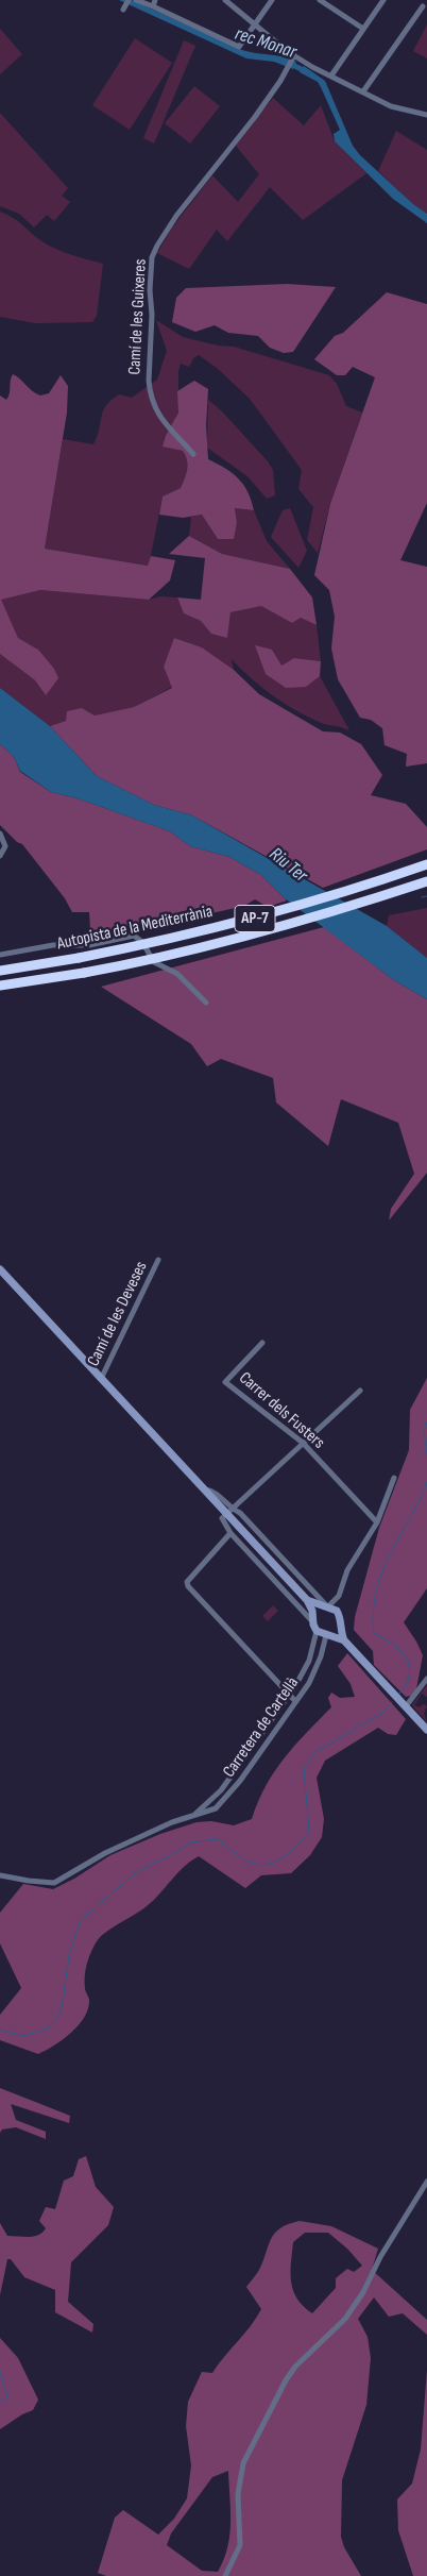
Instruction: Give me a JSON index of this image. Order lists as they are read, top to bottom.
{
  "streets": {
    "highway": ["AP-7", "Autopista de la Mediterrània"],
    "street": [
      "Camí de les Guixeres",
      "Camí de les Deveses",
      "Carrer dels Fusters",
      "Carretera de Cartellà"
    ]
  },
  "water": ["rec Monar", "Riu Ter"]
}
